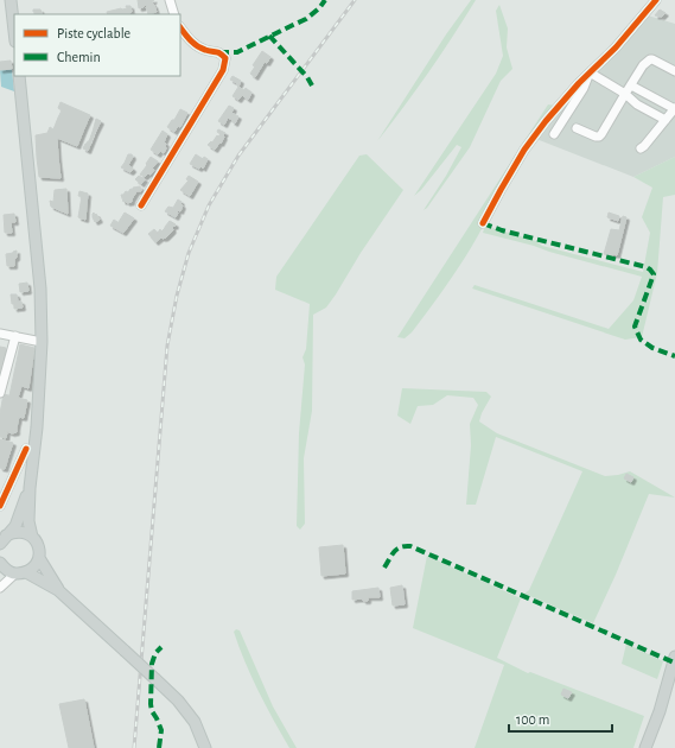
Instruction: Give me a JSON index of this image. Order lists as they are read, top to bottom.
{
  "legend": ["Piste cyclable", "Chemin"],
  "scale_bar": "100 m"
}
